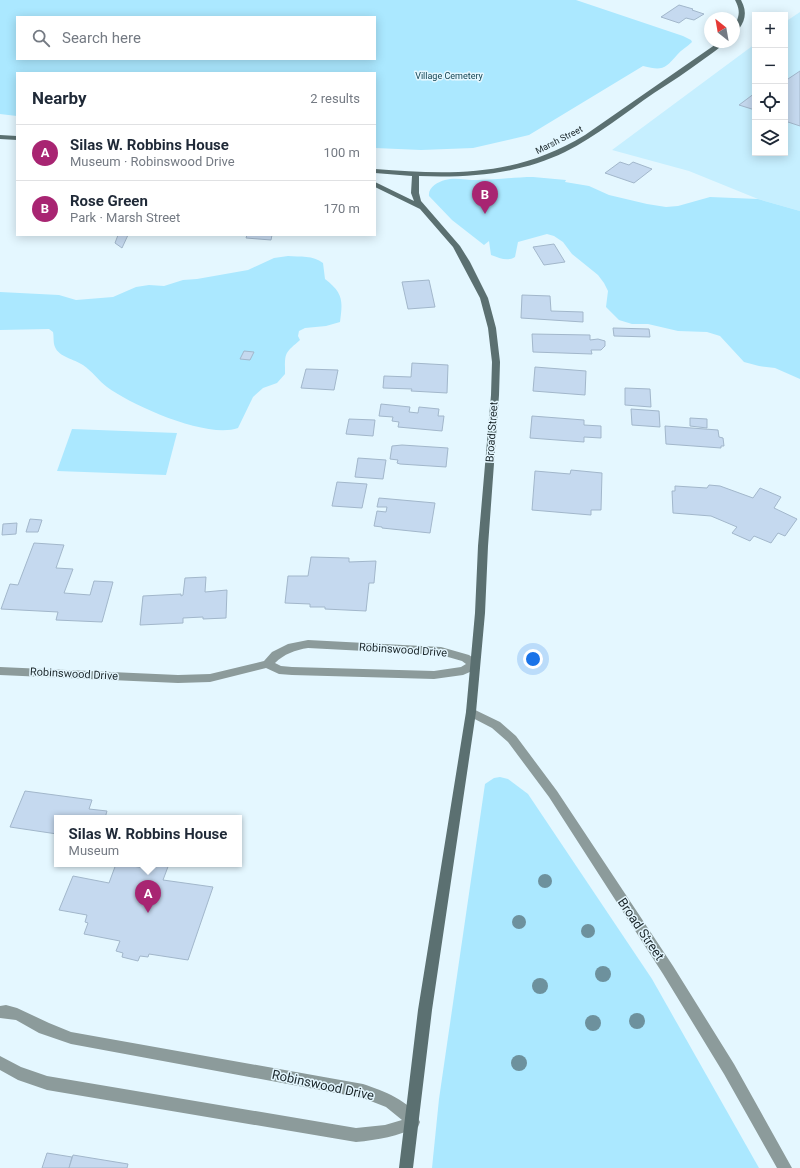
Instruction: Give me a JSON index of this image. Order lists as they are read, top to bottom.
{
  "streets": {
    "street": ["Marsh Street", "Broad Street", "Robinswood Drive"]
  },
  "crossings": [
    ["Marsh Street", "Broad Street"],
    ["Broad Street", "Robinswood Drive"]
  ],
  "parks": ["Village Cemetery"],
  "north": "top left",
  "page": {
    "map_buttons": ["+", "−"],
    "search": "Search here",
    "heading": ["Nearby", "2 results"],
    "list": [
      {
        "mark": "A",
        "name": "Silas W. Robbins House",
        "note": "Museum · Robinswood Drive",
        "value": "100 m"
      },
      {
        "mark": "B",
        "name": "Rose Green",
        "note": "Park · Marsh Street",
        "value": "170 m"
      }
    ],
    "pins": ["B", "A"],
    "popup": ["Silas W. Robbins House", "Museum"]
  }
}
